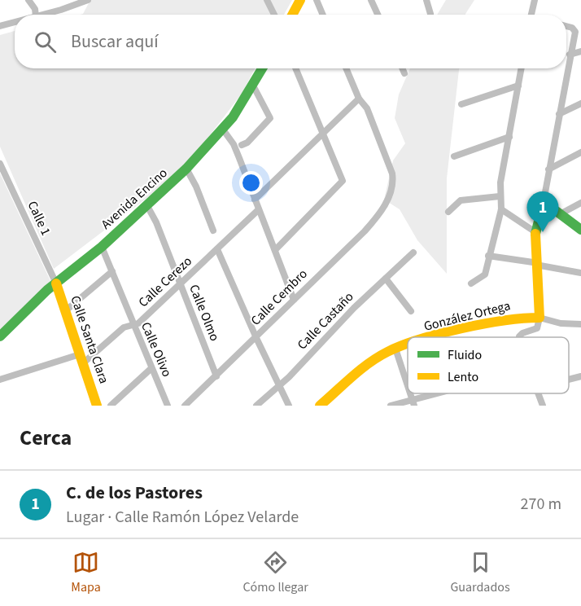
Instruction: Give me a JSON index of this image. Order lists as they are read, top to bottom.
{
  "streets": {
    "street": [
      "Avenida Encino",
      "Calle 1",
      "Calle Cerezo",
      "Calle Cembro",
      "Calle Olmo",
      "González Ortega",
      "Calle Castaño",
      "Calle Santa Clara",
      "Calle Olivo"
    ]
  },
  "crossings": [
    ["Avenida Encino", "Calle 1"],
    ["Avenida Encino", "Calle Olmo"],
    ["Avenida Encino", "Calle Santa Clara"],
    ["Avenida Encino", "Calle Olivo"],
    ["Calle 1", "Calle Santa Clara"],
    ["Calle Cerezo", "Calle Olmo"],
    ["Calle Cerezo", "Calle Santa Clara"],
    ["Calle Cerezo", "Calle Olivo"],
    ["Calle Cembro", "Calle Olmo"]
  ],
  "legend": ["Fluido", "Lento"],
  "page": {
    "search": "Buscar aquí",
    "pins": "1",
    "heading": "Cerca",
    "list": [
      {
        "mark": "1",
        "name": "C. de los Pastores",
        "note": "Lugar · Calle Ramón López Velarde",
        "value": "270 m"
      }
    ],
    "nav": ["Mapa", "Cómo llegar", "Guardados"]
  }
}
